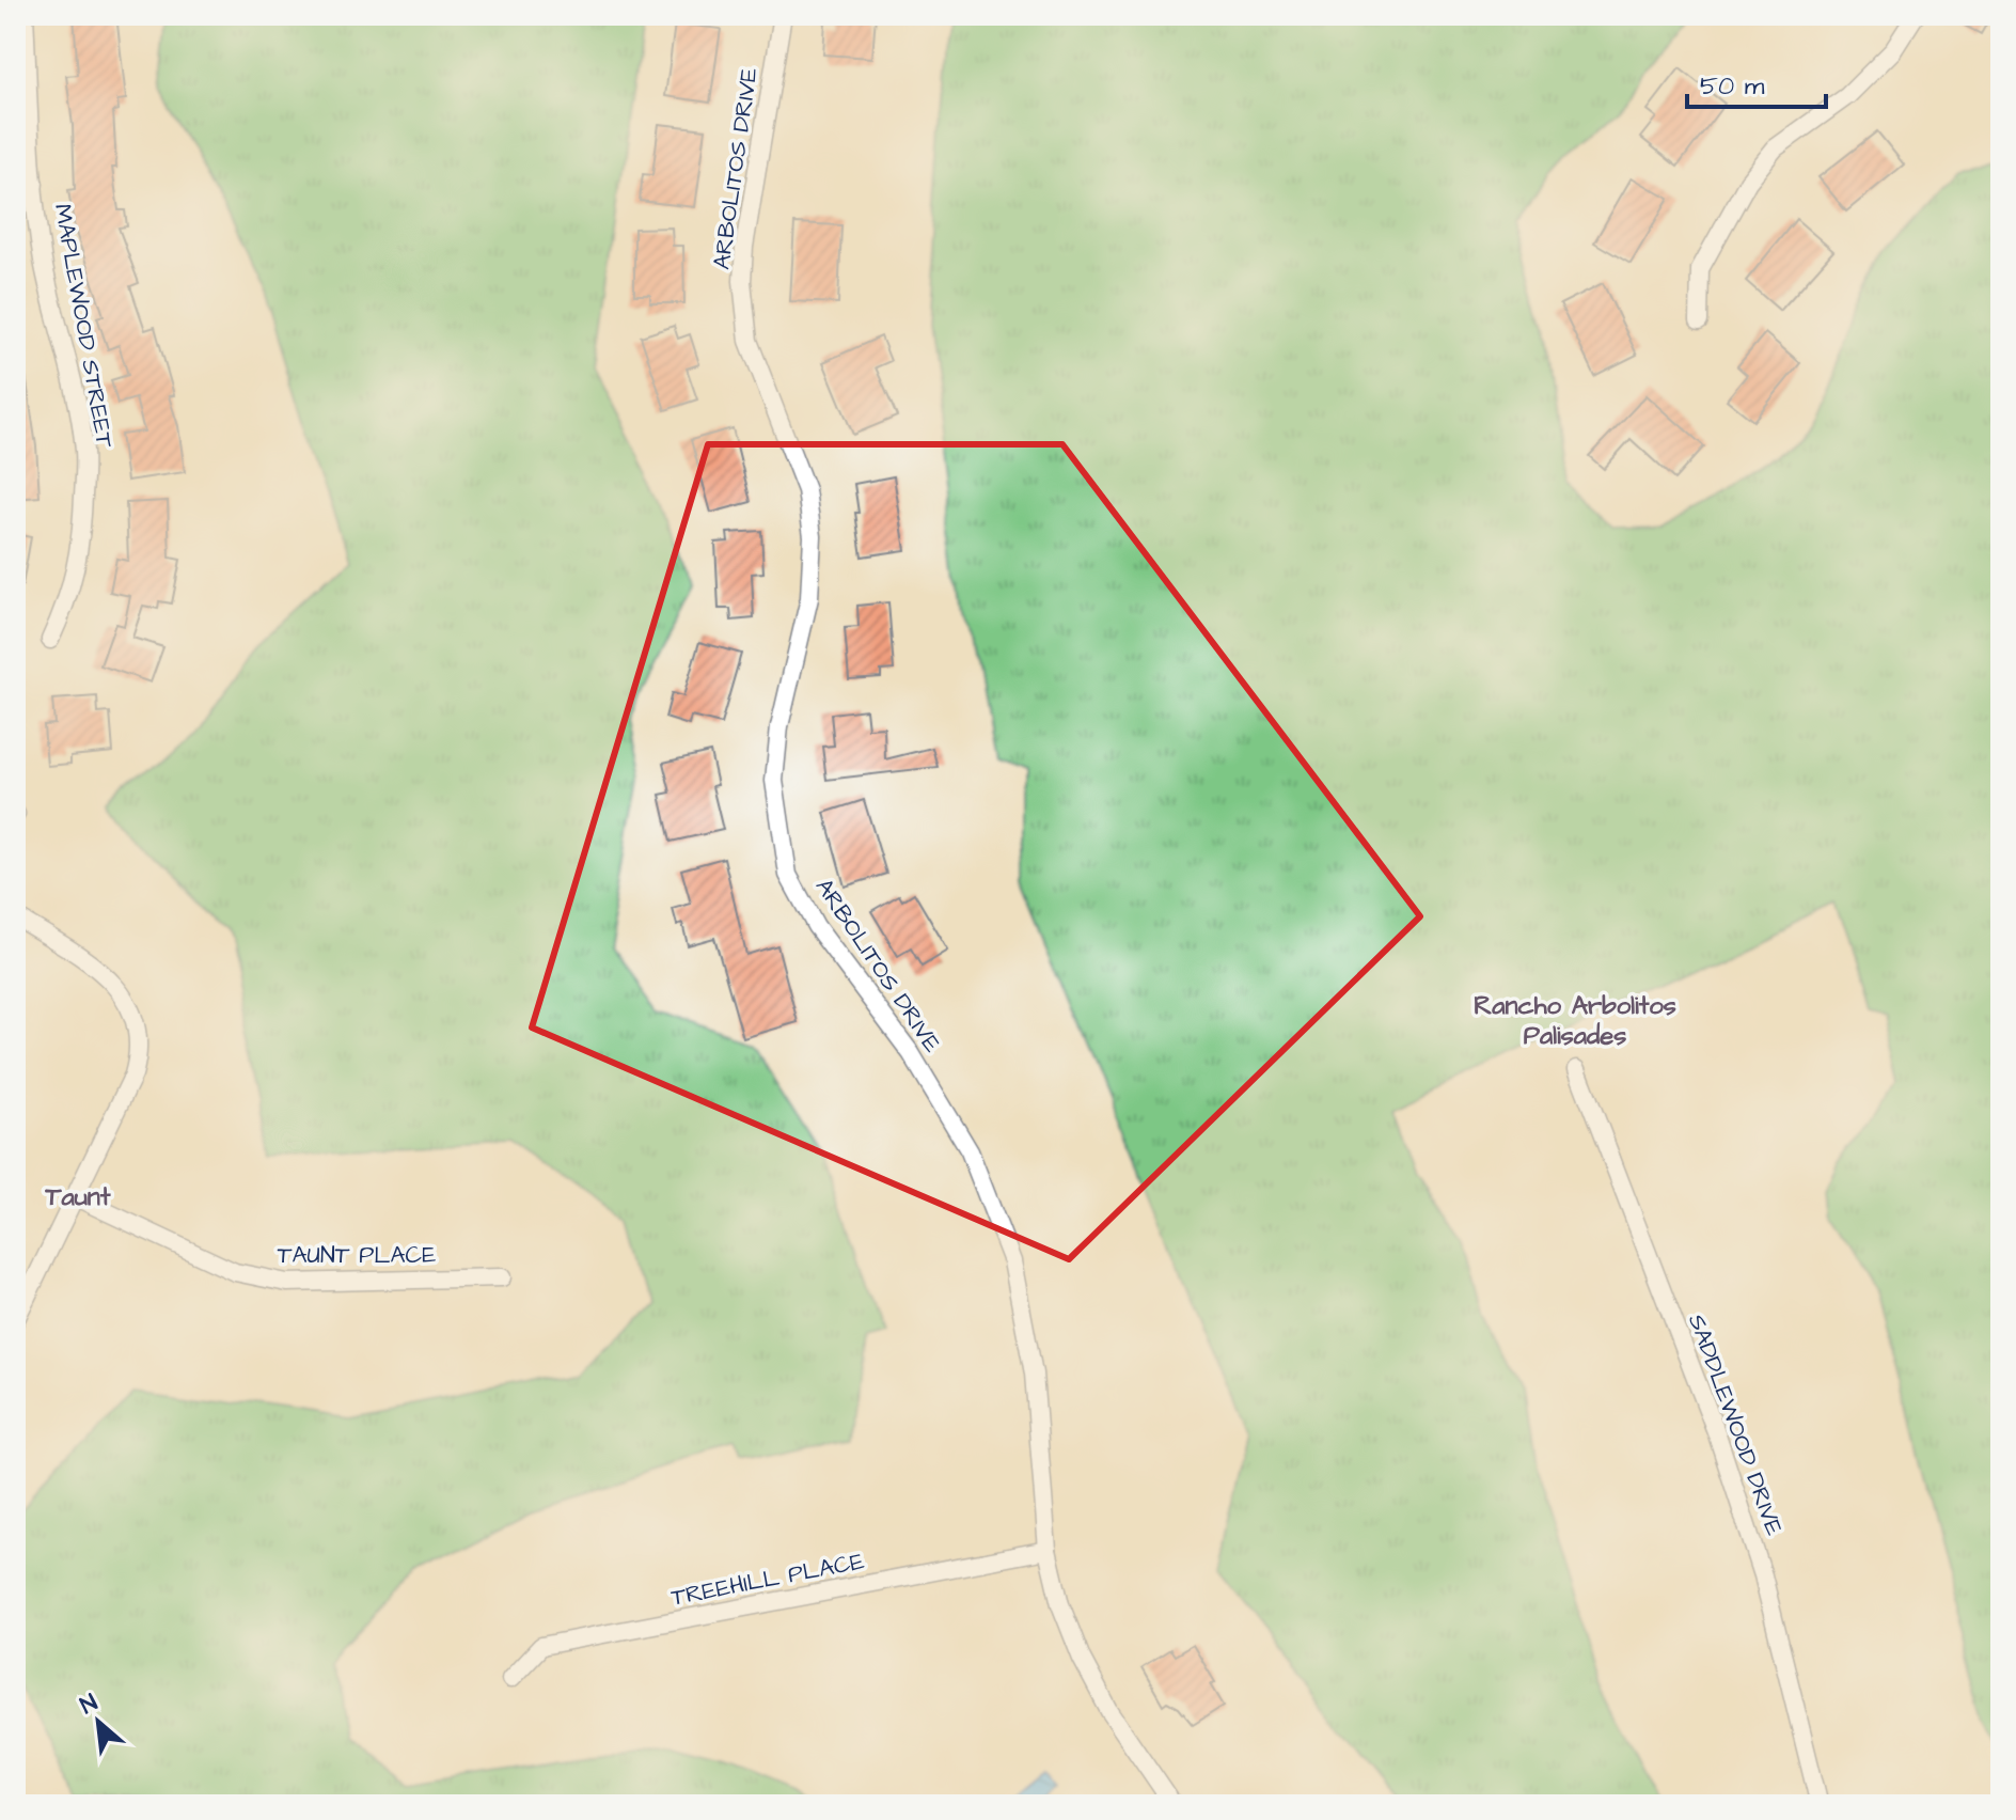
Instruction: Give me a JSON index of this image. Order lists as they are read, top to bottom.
{
  "streets": {
    "street": [
      "ARBOLITOS DRIVE",
      "MAPLEWOOD STREET",
      "TAUNT PLACE",
      "SADDLEWOOD DRIVE",
      "TREEHILL PLACE"
    ]
  },
  "crossings": [
    ["ARBOLITOS DRIVE", "TREEHILL PLACE"]
  ],
  "districts": ["Rancho Arbolitos Palisades", "Taunt"],
  "scale_bar": "50 m",
  "north": "top left"
}
